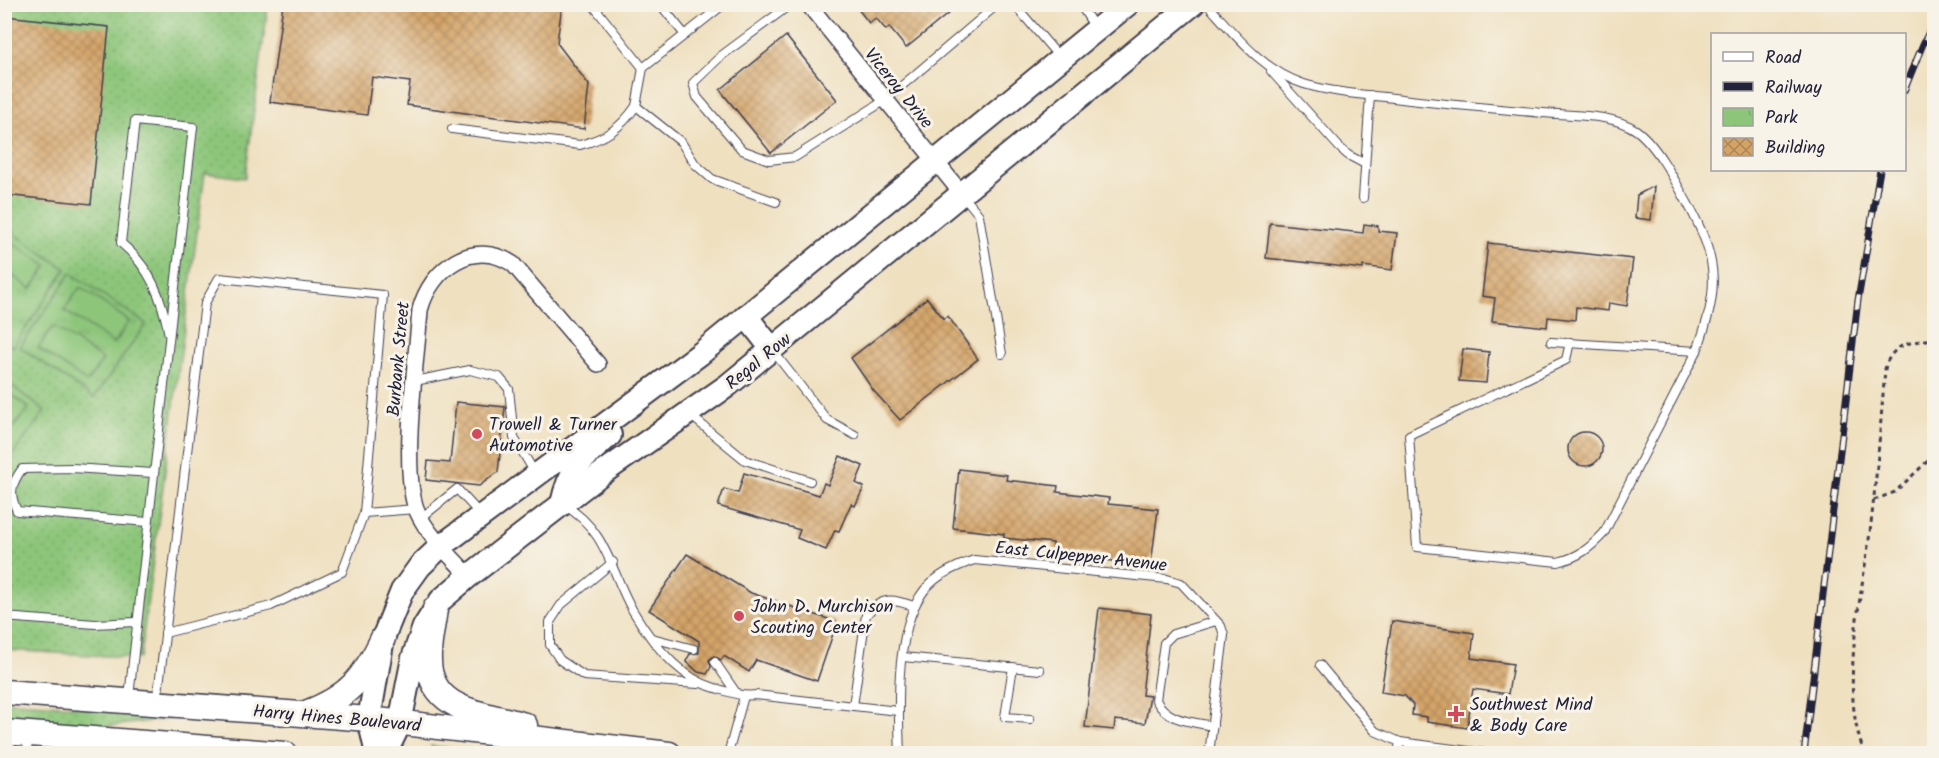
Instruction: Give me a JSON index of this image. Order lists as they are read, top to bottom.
{
  "streets": {
    "main road": ["Regal Row", "Harry Hines Boulevard"],
    "street": ["Viceroy Drive", "Burbank Street"],
    "lane": ["East Culpepper Avenue"]
  },
  "crossings": [
    ["Viceroy Drive", "Regal Row"],
    ["Burbank Street", "Regal Row"],
    ["Regal Row", "Harry Hines Boulevard"]
  ],
  "places": {
    "other": ["Trowell & Turner Automotive", "John D. Murchison Scouting Center"],
    "health": ["Southwest Mind & Body Care"]
  },
  "legend": [
    "Road",
    "Railway",
    "Park",
    "Building"
  ]
}
